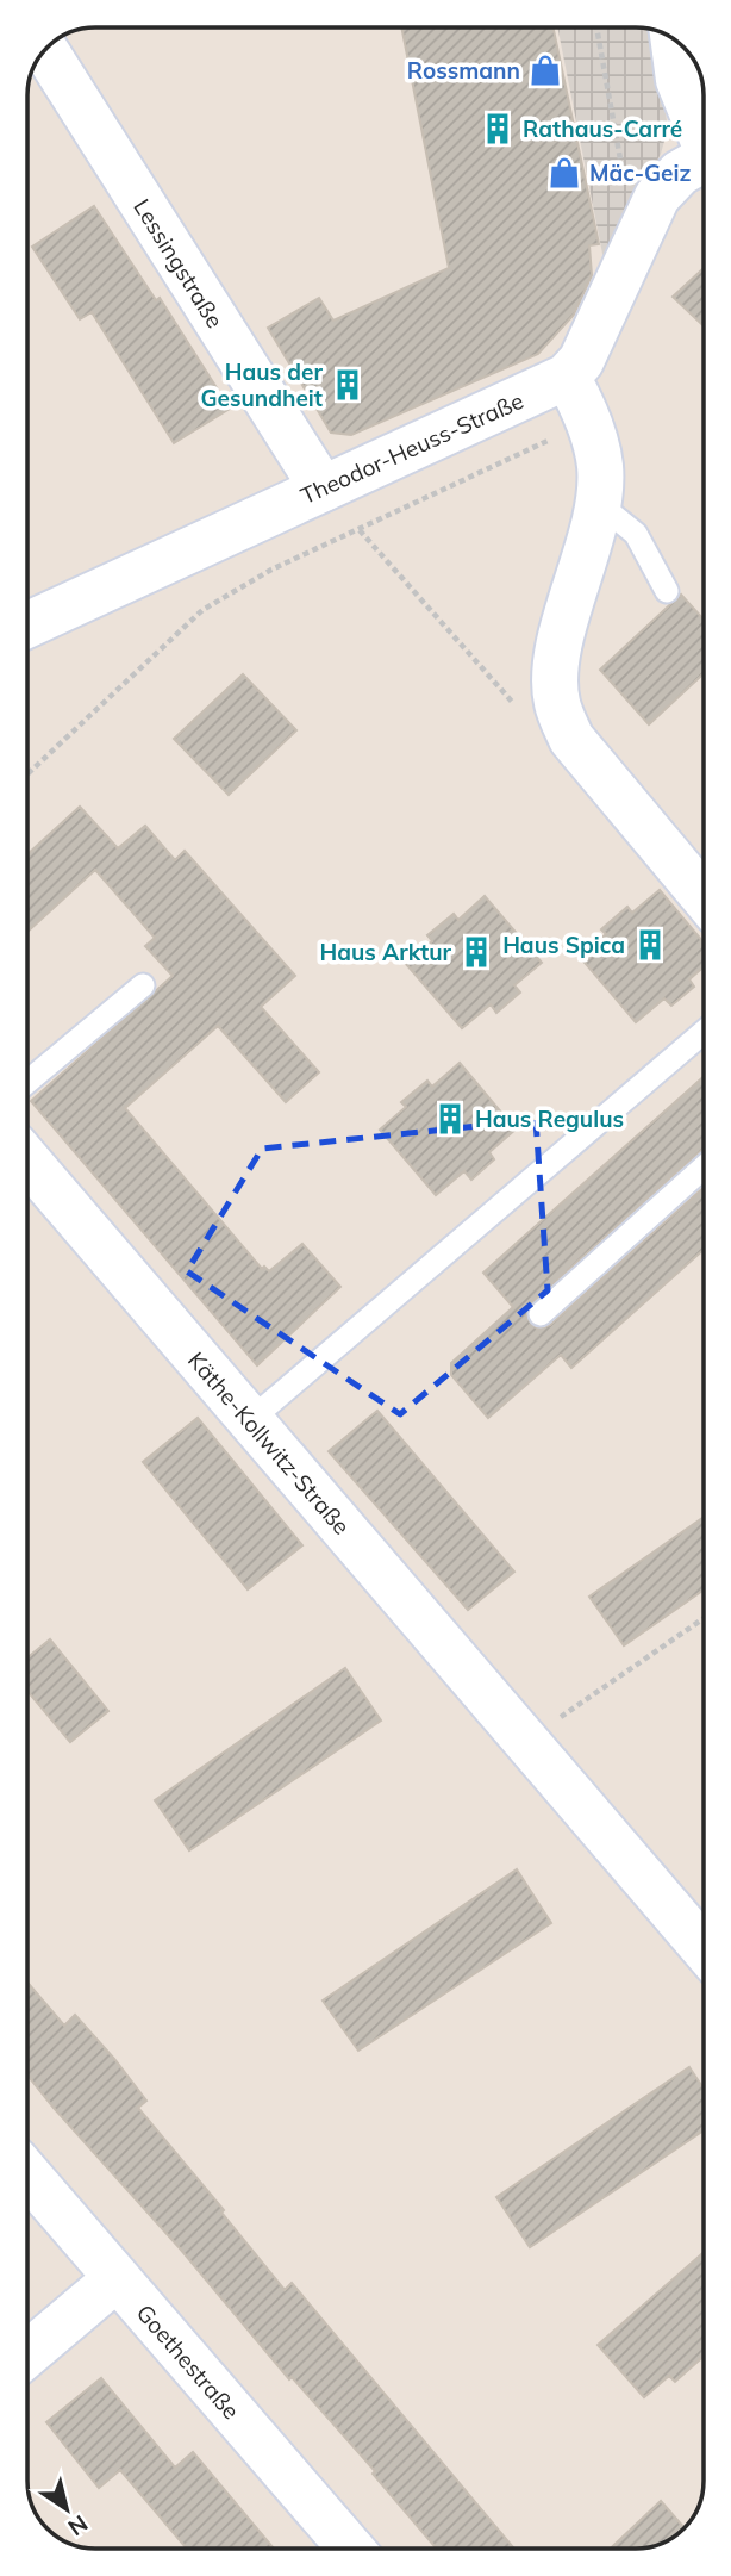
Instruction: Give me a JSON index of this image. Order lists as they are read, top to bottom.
{
  "streets": {
    "street": [
      "Lessingstraße",
      "Theodor-Heuss-Straße",
      "Käthe-Kollwitz-Straße",
      "Goethestraße"
    ]
  },
  "crossings": [
    ["Lessingstraße", "Theodor-Heuss-Straße"]
  ],
  "places": {
    "shop": ["Rossmann", "Mäc-Geiz"],
    "building": [
      "Rathaus-Carré",
      "Haus der Gesundheit",
      "Haus Spica",
      "Haus Arktur",
      "Haus Regulus"
    ]
  },
  "north": "bottom right"
}
